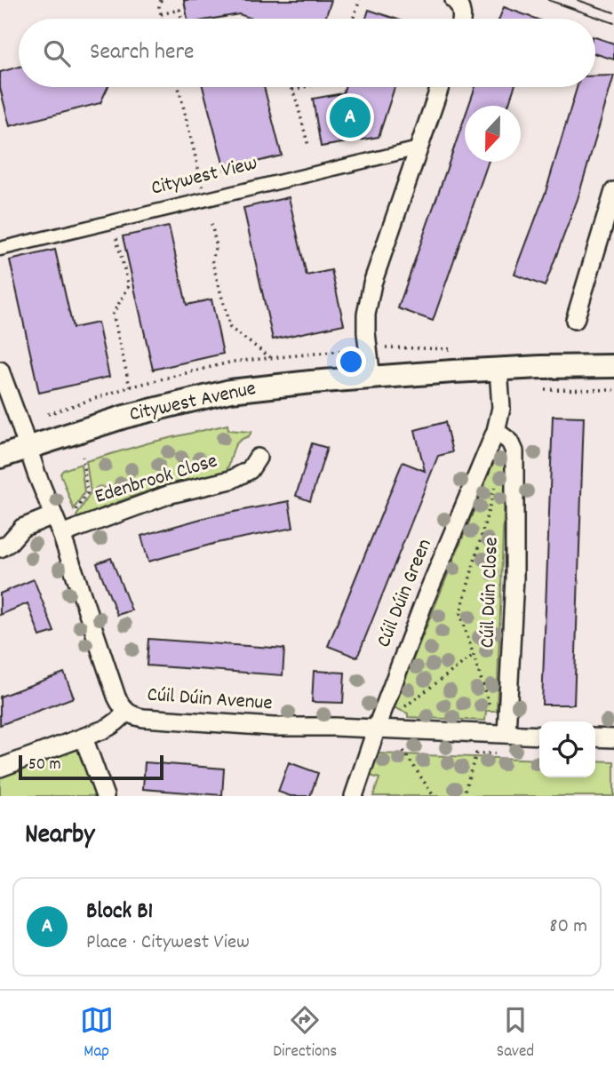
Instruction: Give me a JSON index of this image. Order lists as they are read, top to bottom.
{
  "streets": {
    "street": [
      "Citywest View",
      "Citywest Avenue",
      "Edenbrook Close",
      "Cúil Dúin Close",
      "Cúil Dúin Green",
      "Cúil Dúin Avenue"
    ]
  },
  "crossings": [
    ["Citywest Avenue", "Cúil Dúin Green"],
    ["Citywest Avenue", "Cúil Dúin Avenue"],
    ["Edenbrook Close", "Cúil Dúin Avenue"],
    ["Cúil Dúin Close", "Cúil Dúin Green"],
    ["Cúil Dúin Close", "Cúil Dúin Avenue"],
    ["Cúil Dúin Green", "Cúil Dúin Avenue"]
  ],
  "scale_bar": "50 m",
  "north": "bottom",
  "page": {
    "search": "Search here",
    "pins": "A",
    "scale": "50 m",
    "heading": "Nearby",
    "list": [
      {
        "mark": "A",
        "name": "Block B1",
        "note": "Place · Citywest View",
        "value": "80 m"
      }
    ],
    "nav": ["Map", "Directions", "Saved"]
  }
}
